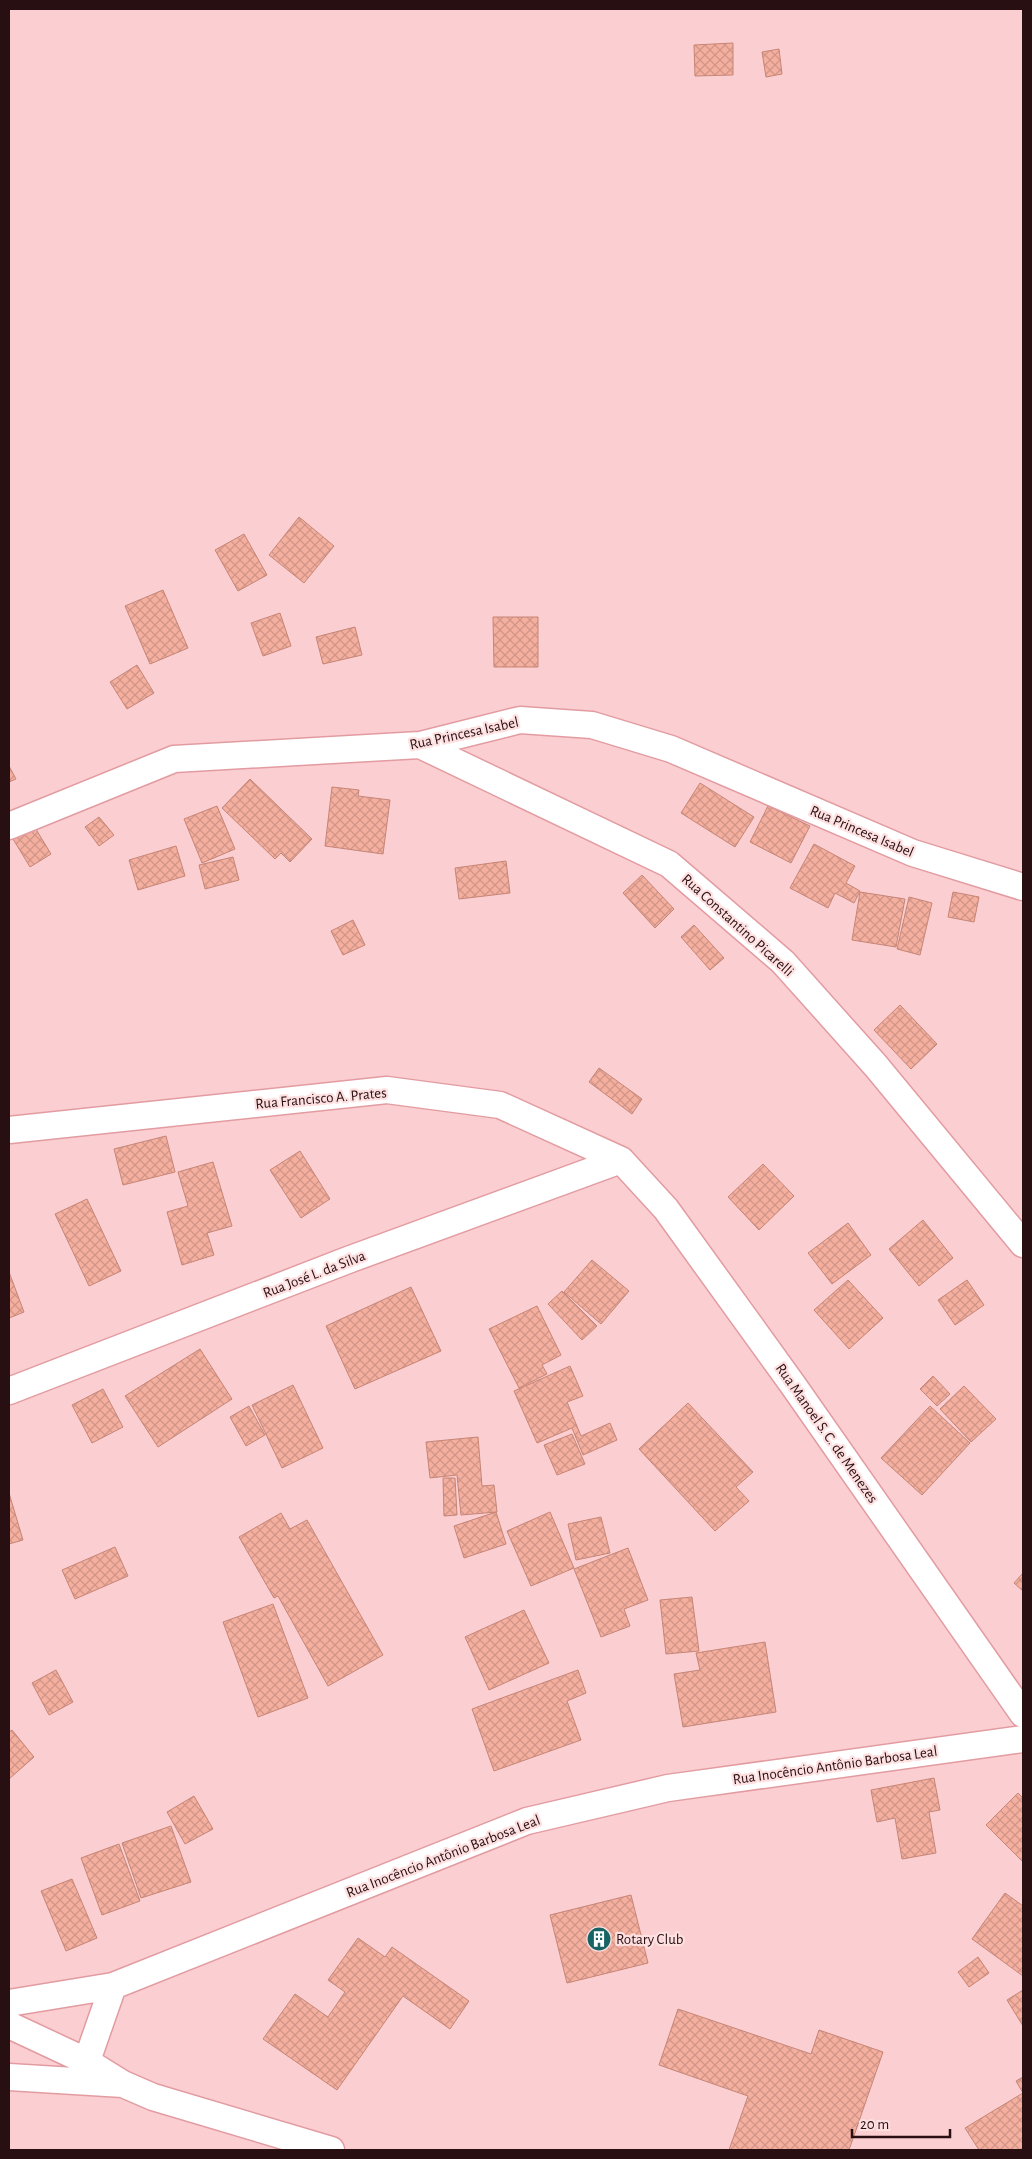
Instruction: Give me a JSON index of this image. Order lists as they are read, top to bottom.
{
  "streets": {
    "street": [
      "Rua Princesa Isabel",
      "Rua Constantino Picarelli",
      "Rua Francisco A. Prates",
      "Rua José L. da Silva",
      "Rua Manoel S. C. de Menezes",
      "Rua Inocêncio Antônio Barbosa Leal"
    ]
  },
  "crossings": [
    ["Rua Princesa Isabel", "Rua Constantino Picarelli"],
    ["Rua Francisco A. Prates", "Rua José L. da Silva"],
    ["Rua Francisco A. Prates", "Rua Manoel S. C. de Menezes"],
    ["Rua José L. da Silva", "Rua Manoel S. C. de Menezes"]
  ],
  "places": {
    "building": ["Rotary Club"]
  },
  "scale_bar": "20 m"
}
